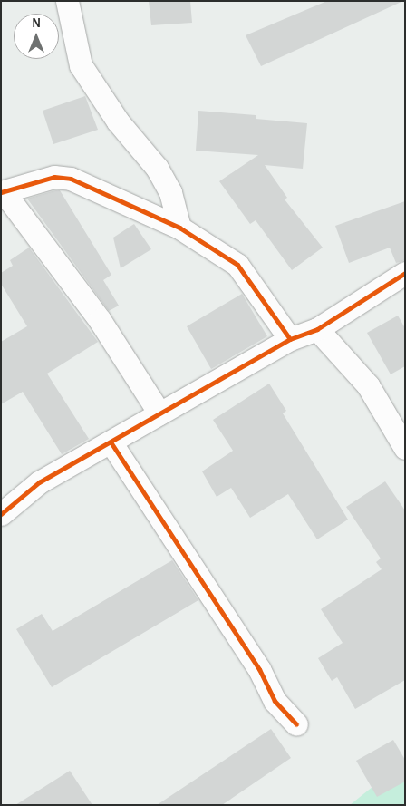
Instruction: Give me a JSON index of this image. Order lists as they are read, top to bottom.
{
  "north": "top"
}
